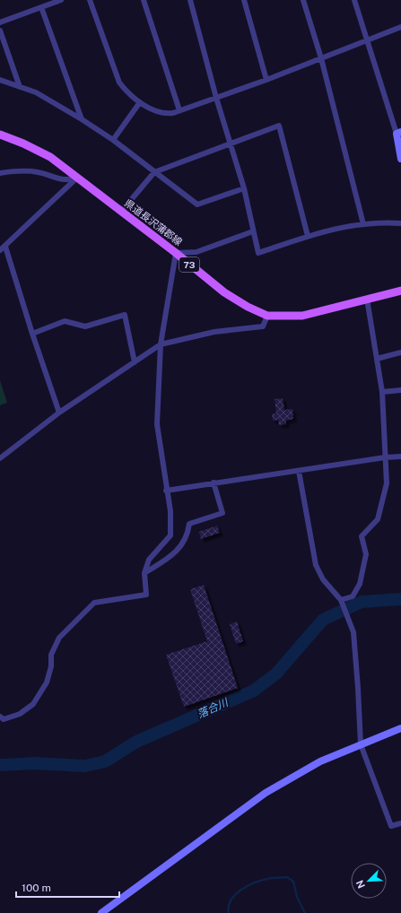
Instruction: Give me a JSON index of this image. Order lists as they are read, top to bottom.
{
  "streets": {
    "main road": ["県道長沢蒲郡線", "73"]
  },
  "water": ["落合川"],
  "scale_bar": "100 m",
  "north": "bottom left"
}
